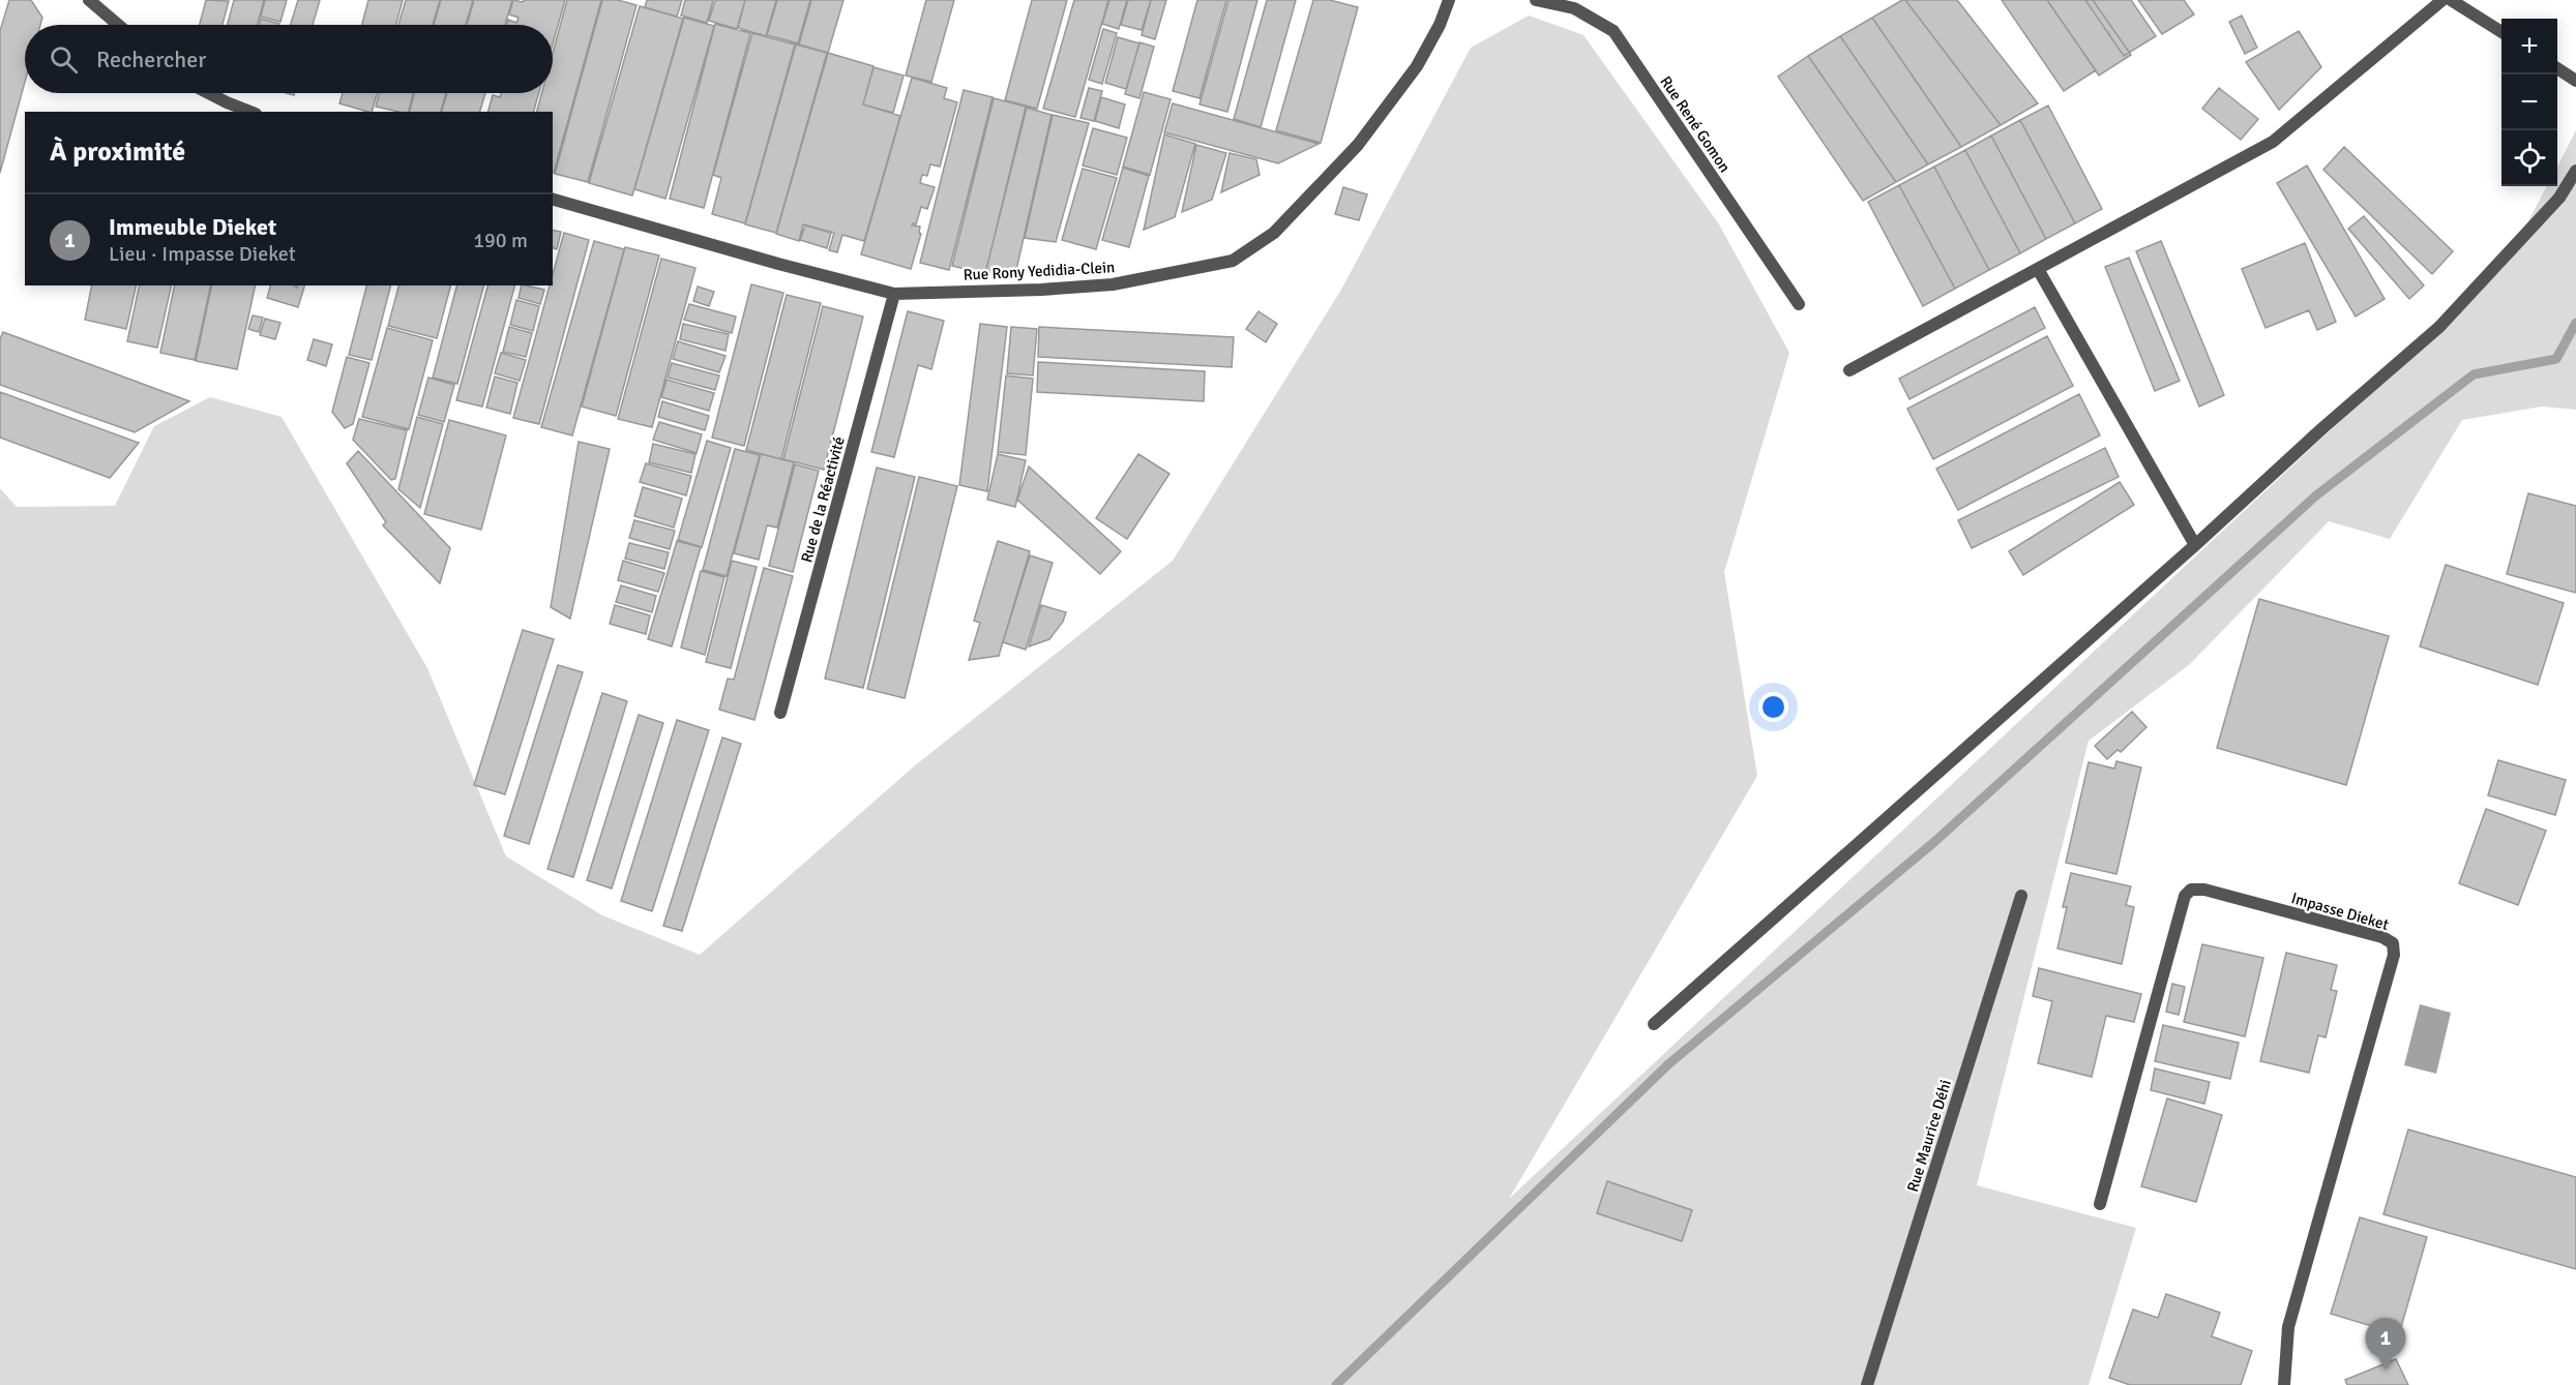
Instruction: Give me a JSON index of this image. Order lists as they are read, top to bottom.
{
  "streets": {
    "street": [
      "Rue René Gomon",
      "Rue Rony Yedidia-Clein",
      "Rue de la Réactivité",
      "Impasse Dieket",
      "Rue Maurice Déhi"
    ]
  },
  "crossings": [
    ["Rue Rony Yedidia-Clein", "Rue de la Réactivité"]
  ],
  "page": {
    "map_buttons": ["+", "−"],
    "search": "Rechercher",
    "heading": "À proximité",
    "list": [
      {
        "mark": "1",
        "name": "Immeuble Dieket",
        "note": "Lieu · Impasse Dieket",
        "value": "190 m"
      }
    ],
    "pins": "1"
  }
}
